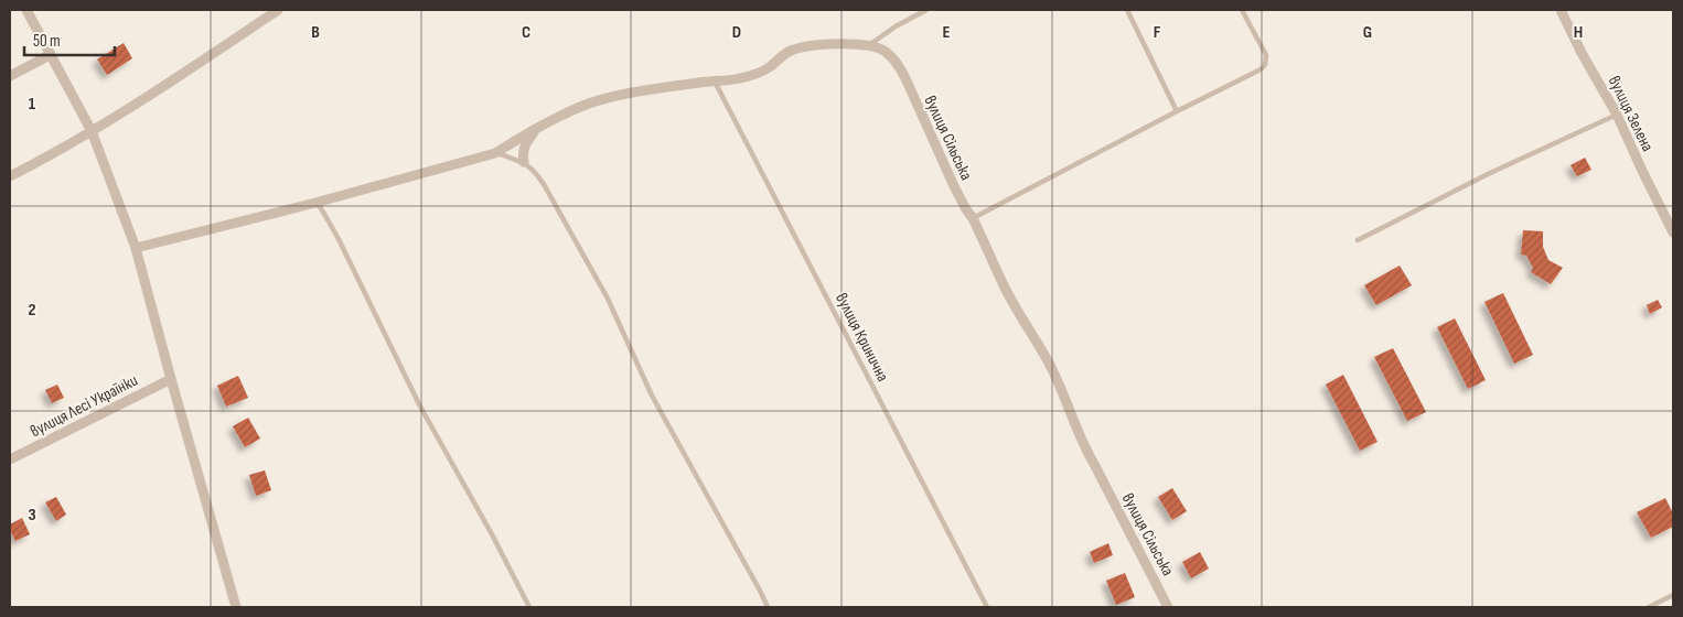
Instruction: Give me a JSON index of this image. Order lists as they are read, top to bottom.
{
  "streets": {
    "street": ["вулиця Зелена", "вулиця Сільська", "вулиця Лесі Українки"],
    "lane": ["вулиця Кринична"]
  },
  "crossings": [
    ["вулиця Сільська", "вулиця Кринична"]
  ],
  "scale_bar": "50 m",
  "grid": {
    "columns": [
      "B",
      "C",
      "D",
      "E",
      "F",
      "G",
      "H"
    ],
    "rows": ["1", "2", "3"]
  }
}
